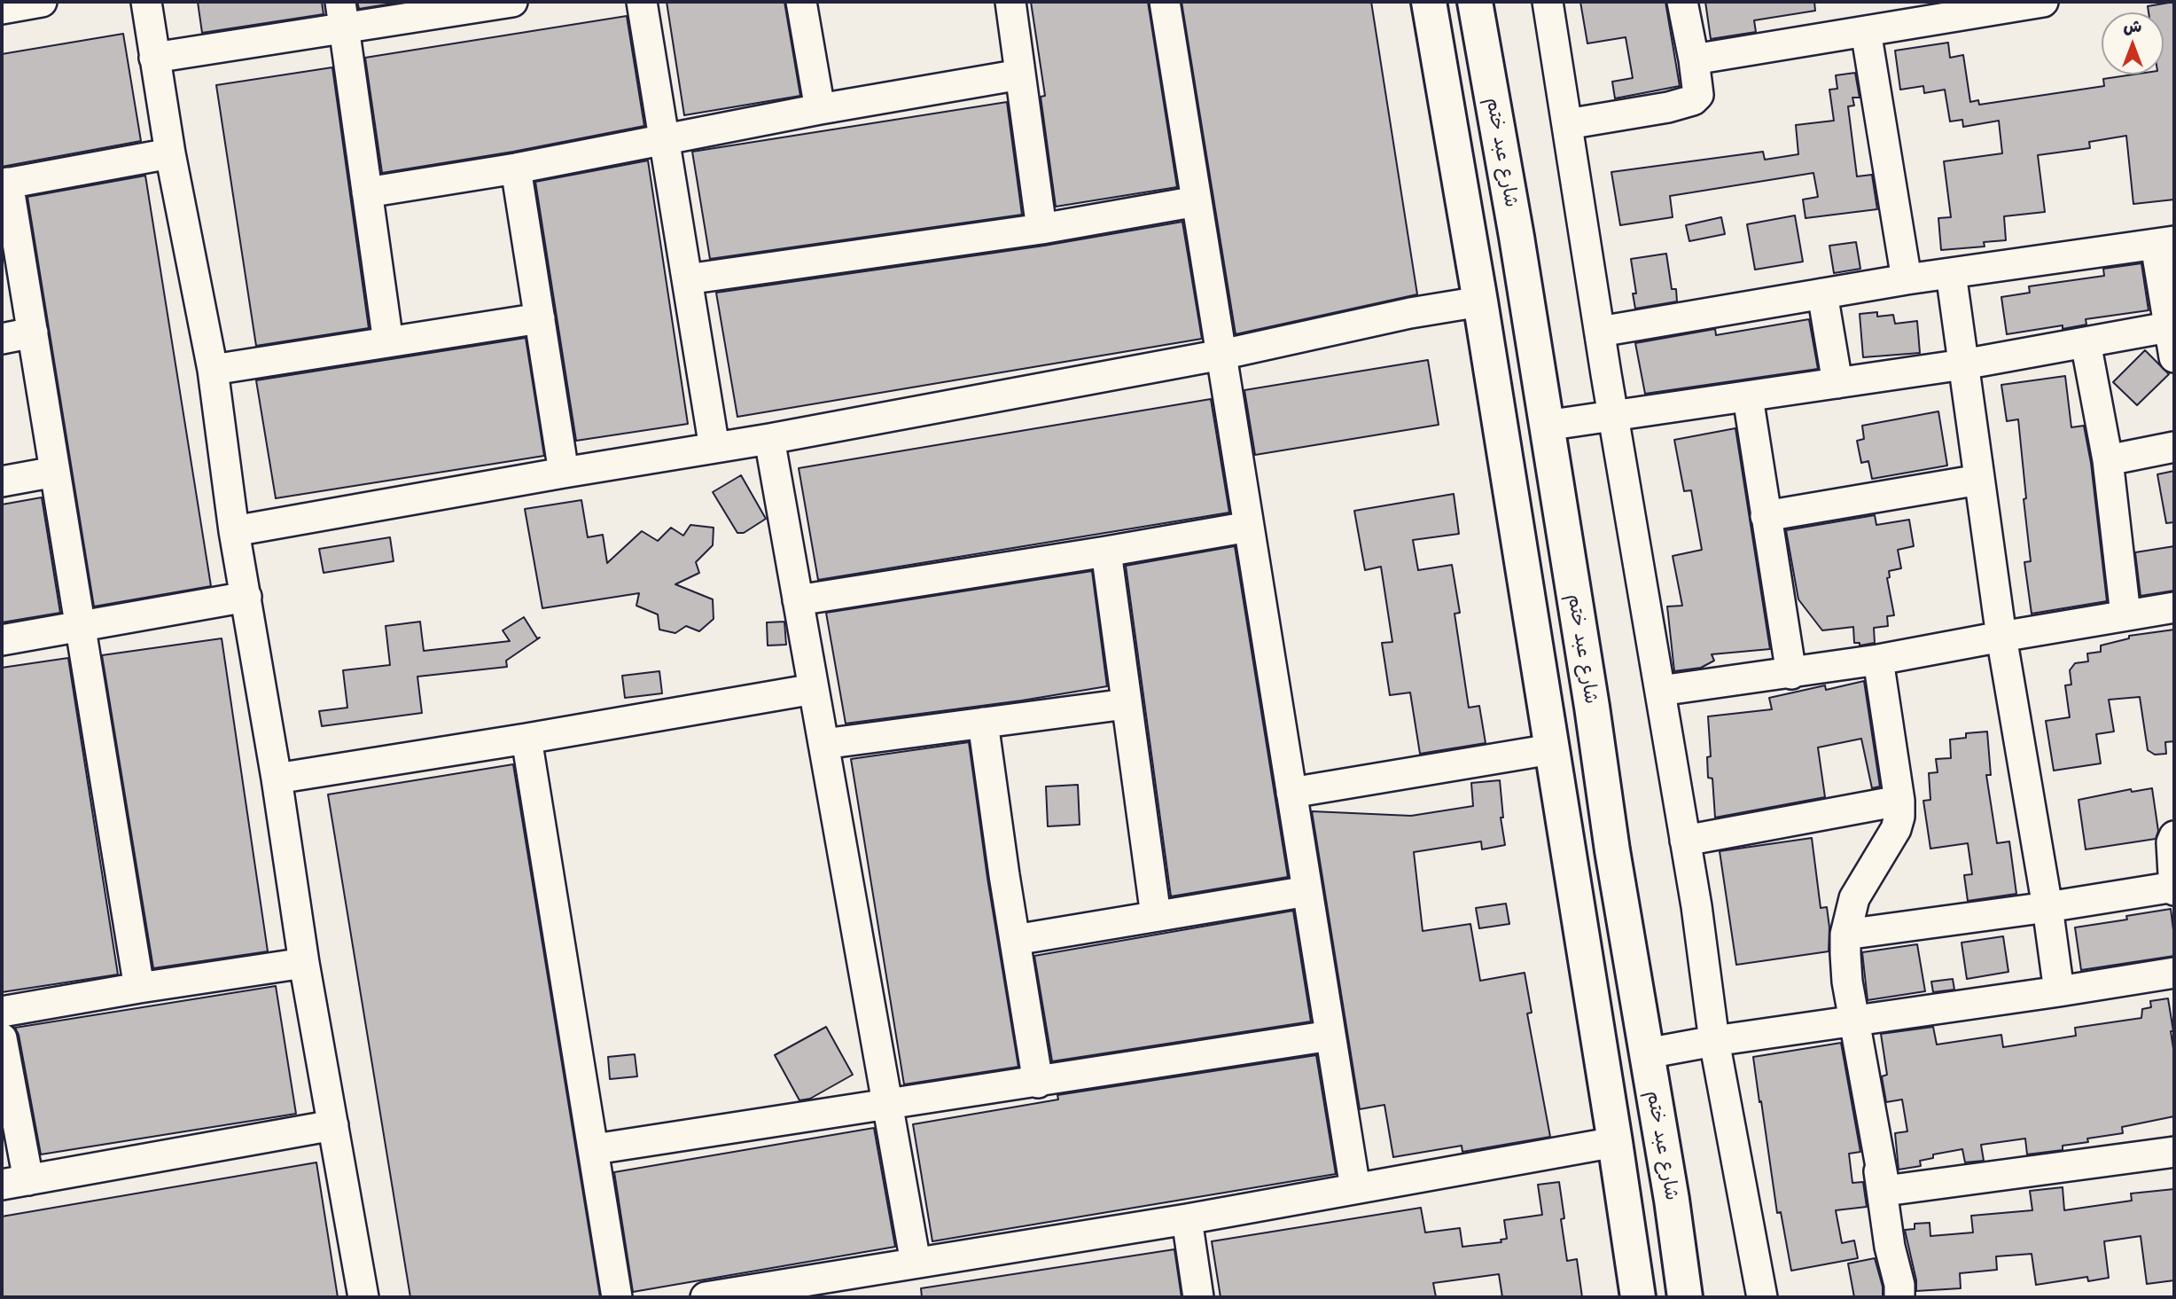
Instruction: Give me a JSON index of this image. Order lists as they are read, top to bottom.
{
  "streets": {
    "main road": ["شارع عبد ختم"]
  },
  "north": "top"
}
